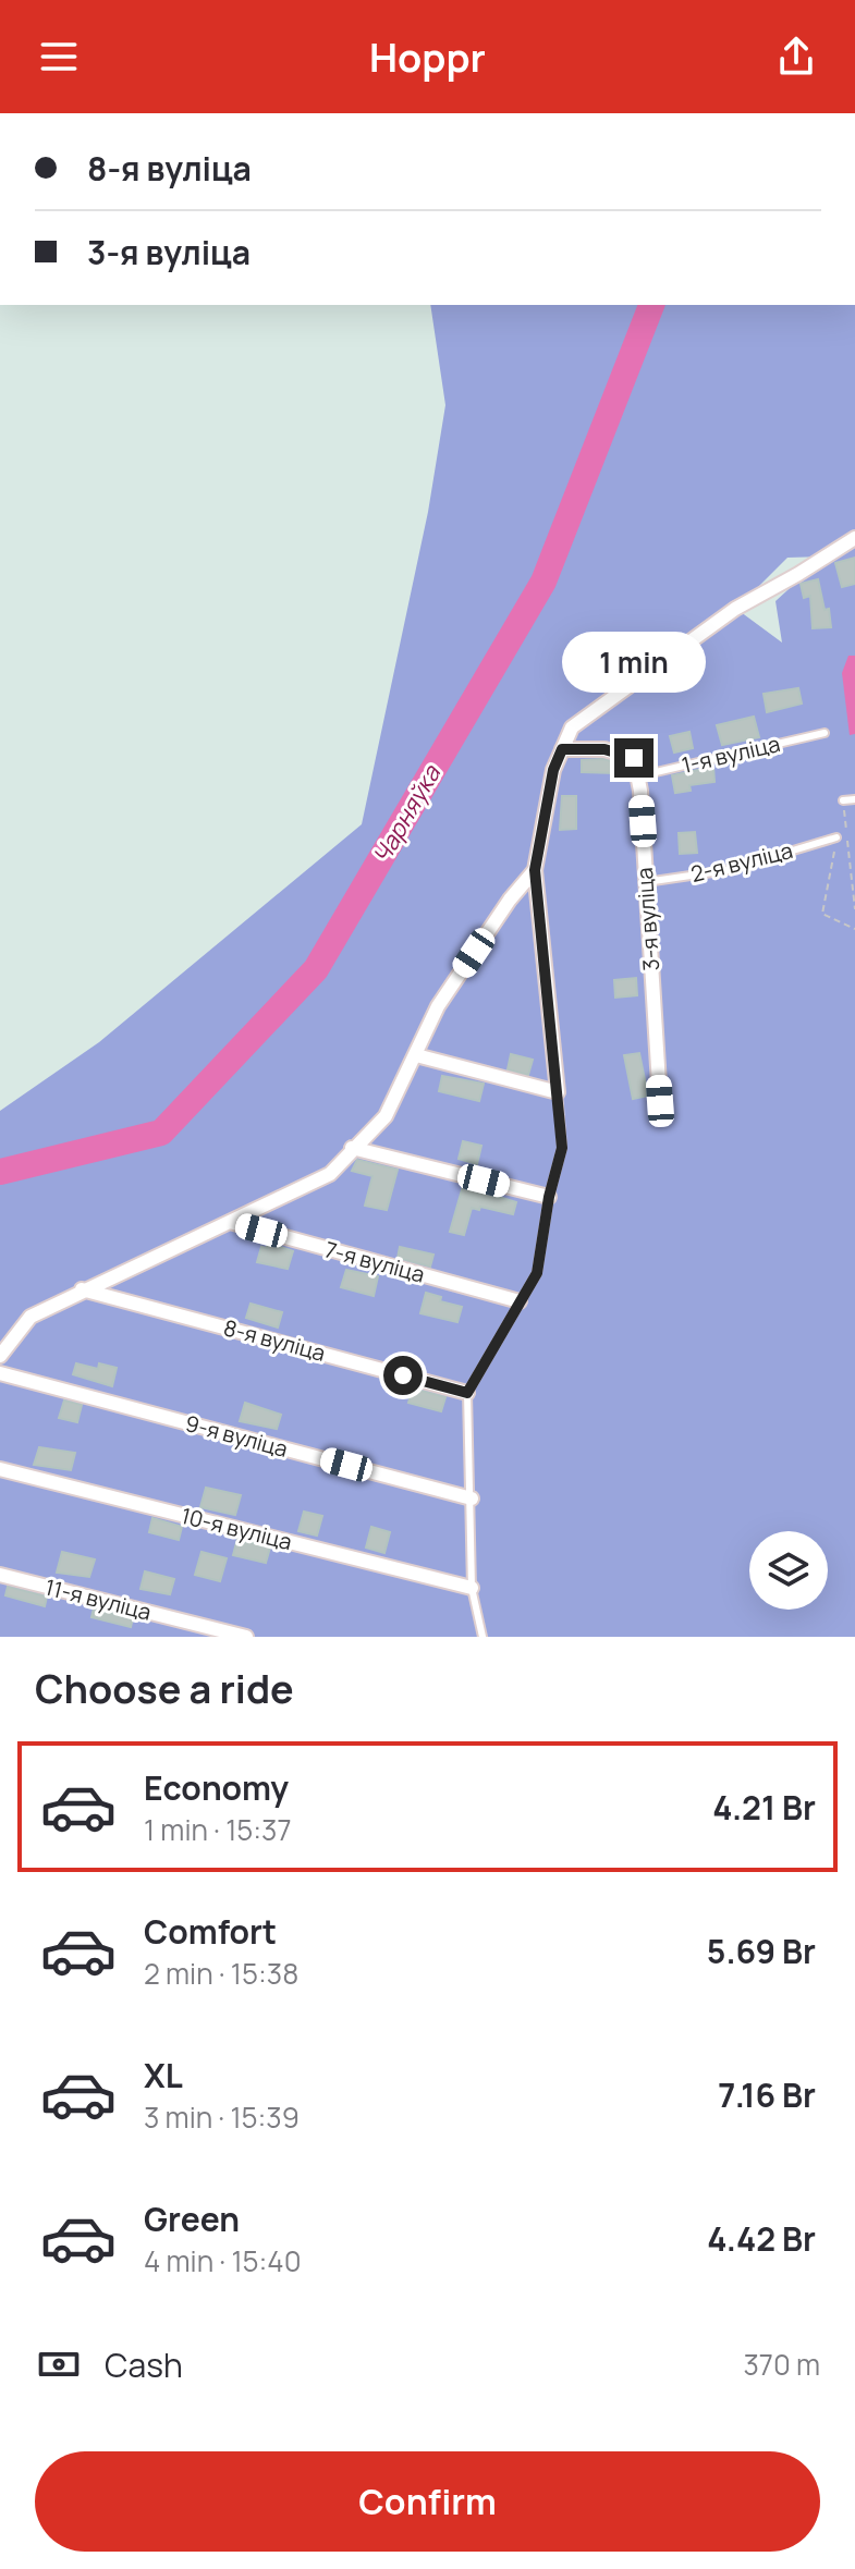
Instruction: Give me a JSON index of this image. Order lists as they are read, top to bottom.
{
  "streets": {
    "street": [
      "3-я вуліца",
      "7-я вуліца",
      "8-я вуліца",
      "9-я вуліца",
      "10-я вуліца",
      "11-я вуліца"
    ],
    "lane": ["1-я вуліца", "2-я вуліца"]
  },
  "crossings": [
    ["1-я вуліца", "3-я вуліца"],
    ["2-я вуліца", "3-я вуліца"]
  ],
  "water": ["Чарняўка"],
  "page": {
    "header": "Hoppr",
    "banner": ["8-я вуліца", "3-я вуліца"],
    "bubble": "1 min",
    "heading": "Choose a ride",
    "list": [
      {
        "name": "Economy",
        "note": "1 min · 15:37",
        "value": "4.21 Br"
      },
      {
        "name": "Comfort",
        "note": "2 min · 15:38",
        "value": "5.69 Br"
      },
      {
        "name": "XL",
        "note": "3 min · 15:39",
        "value": "7.16 Br"
      },
      {
        "name": "Green",
        "note": "4 min · 15:40",
        "value": "4.42 Br"
      }
    ],
    "pay": ["Cash", "370 m"],
    "buttons": "Confirm"
  }
}
